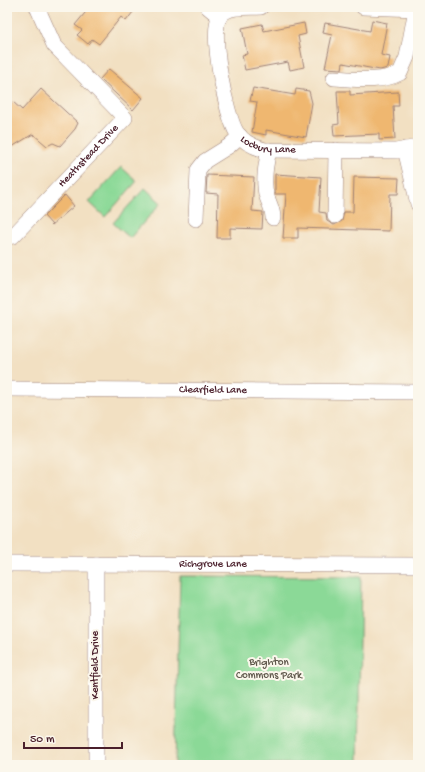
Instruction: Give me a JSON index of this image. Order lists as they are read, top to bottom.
{
  "streets": {
    "street": [
      "Locbury Lane",
      "Heathstead Drive",
      "Clearfield Lane",
      "Richgrove Lane",
      "Kentfield Drive"
    ]
  },
  "crossings": [
    ["Richgrove Lane", "Kentfield Drive"]
  ],
  "parks": ["Brighton Commons Park"],
  "scale_bar": "50 m"
}
